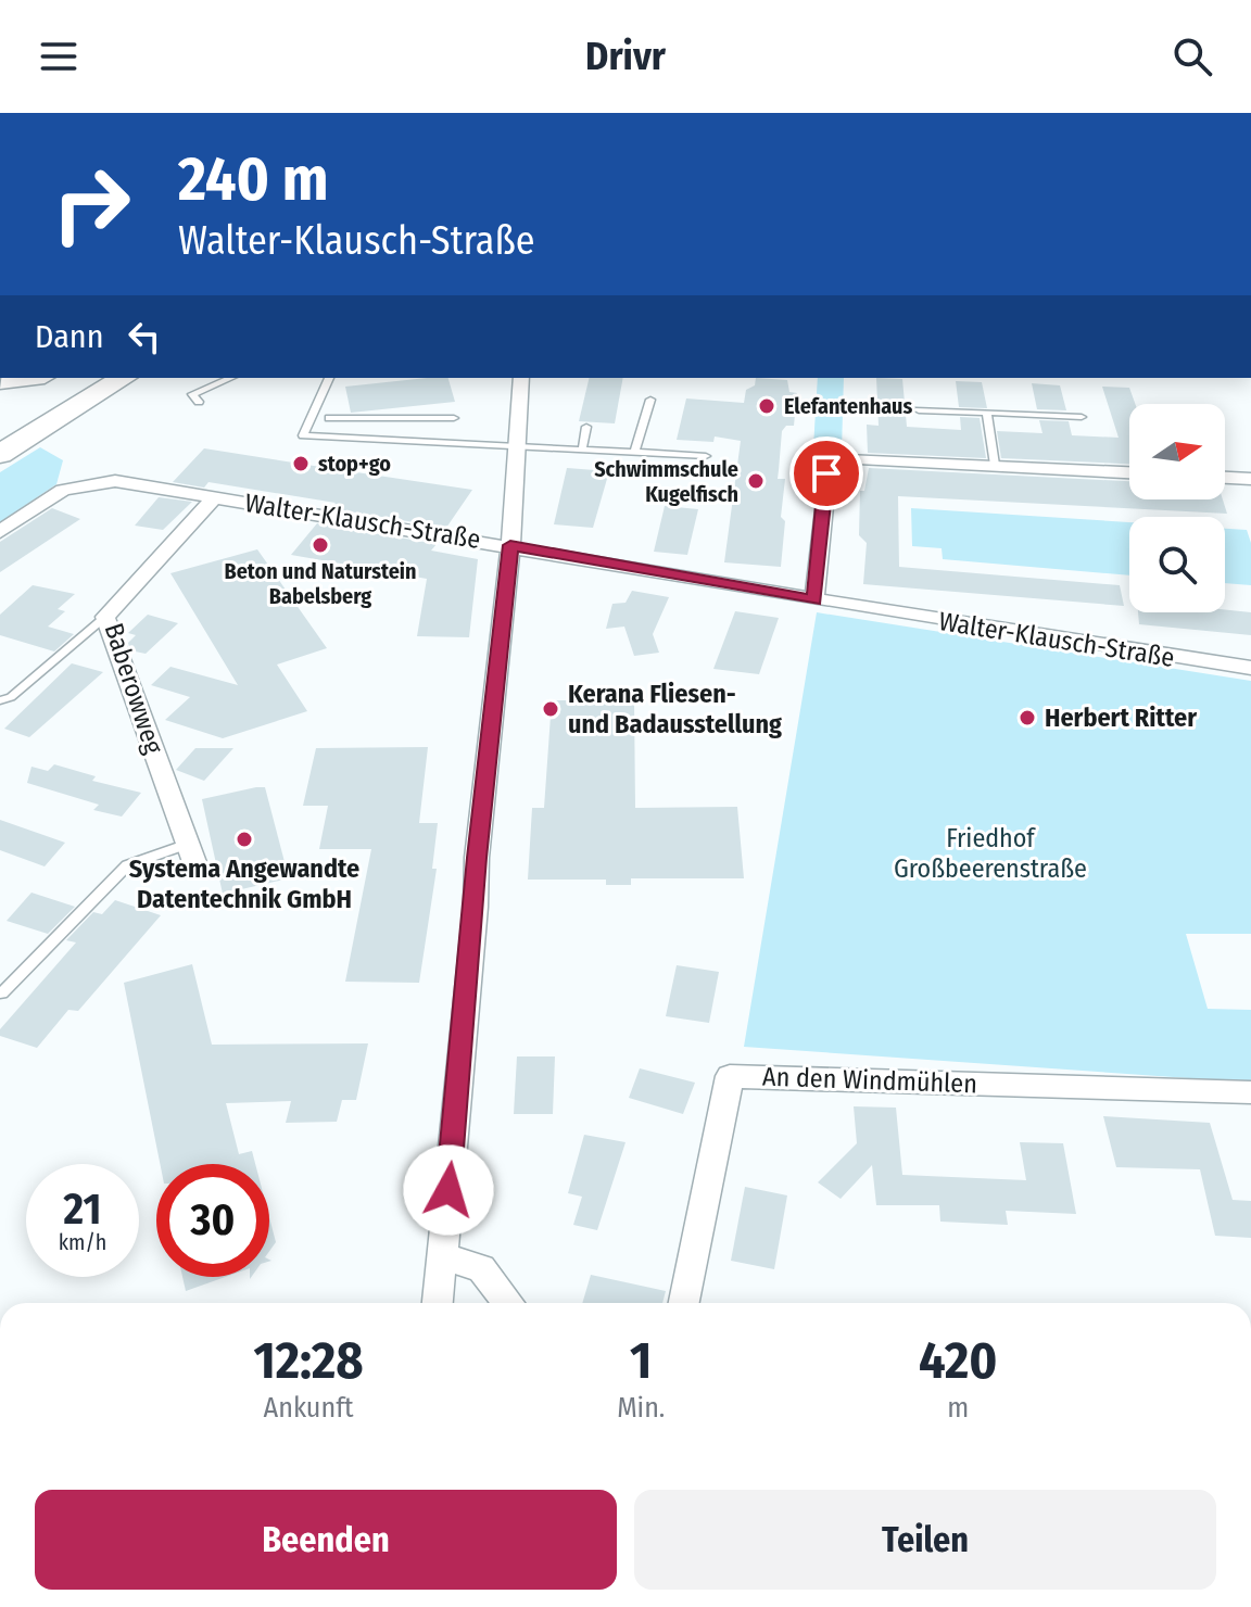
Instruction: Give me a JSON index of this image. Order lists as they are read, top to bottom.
{
  "streets": {
    "street": ["Walter-Klausch-Straße", "Baberowweg", "An den Windmühlen"]
  },
  "crossings": [
    ["Walter-Klausch-Straße", "Baberowweg"]
  ],
  "parks": ["Friedhof Großbeerenstraße"],
  "places": [
    "Elefantenhaus",
    "stop+go",
    "Schwimmschule Kugelfisch",
    "Beton und Naturstein Babelsberg",
    "Kerana Fliesen- und Badausstellung",
    "Herbert Ritter",
    "Systema Angewandte Datentechnik GmbH"
  ],
  "north": "right",
  "page": {
    "header": "Drivr",
    "turn": ["240 m", "Walter-Klausch-Straße"],
    "then": "Dann",
    "speed": "21 km/h",
    "limit": "30",
    "eta": [
      "12:28",
      "Ankunft",
      "1",
      "Min.",
      "420",
      "m"
    ],
    "buttons": ["Beenden", "Teilen"]
  }
}
